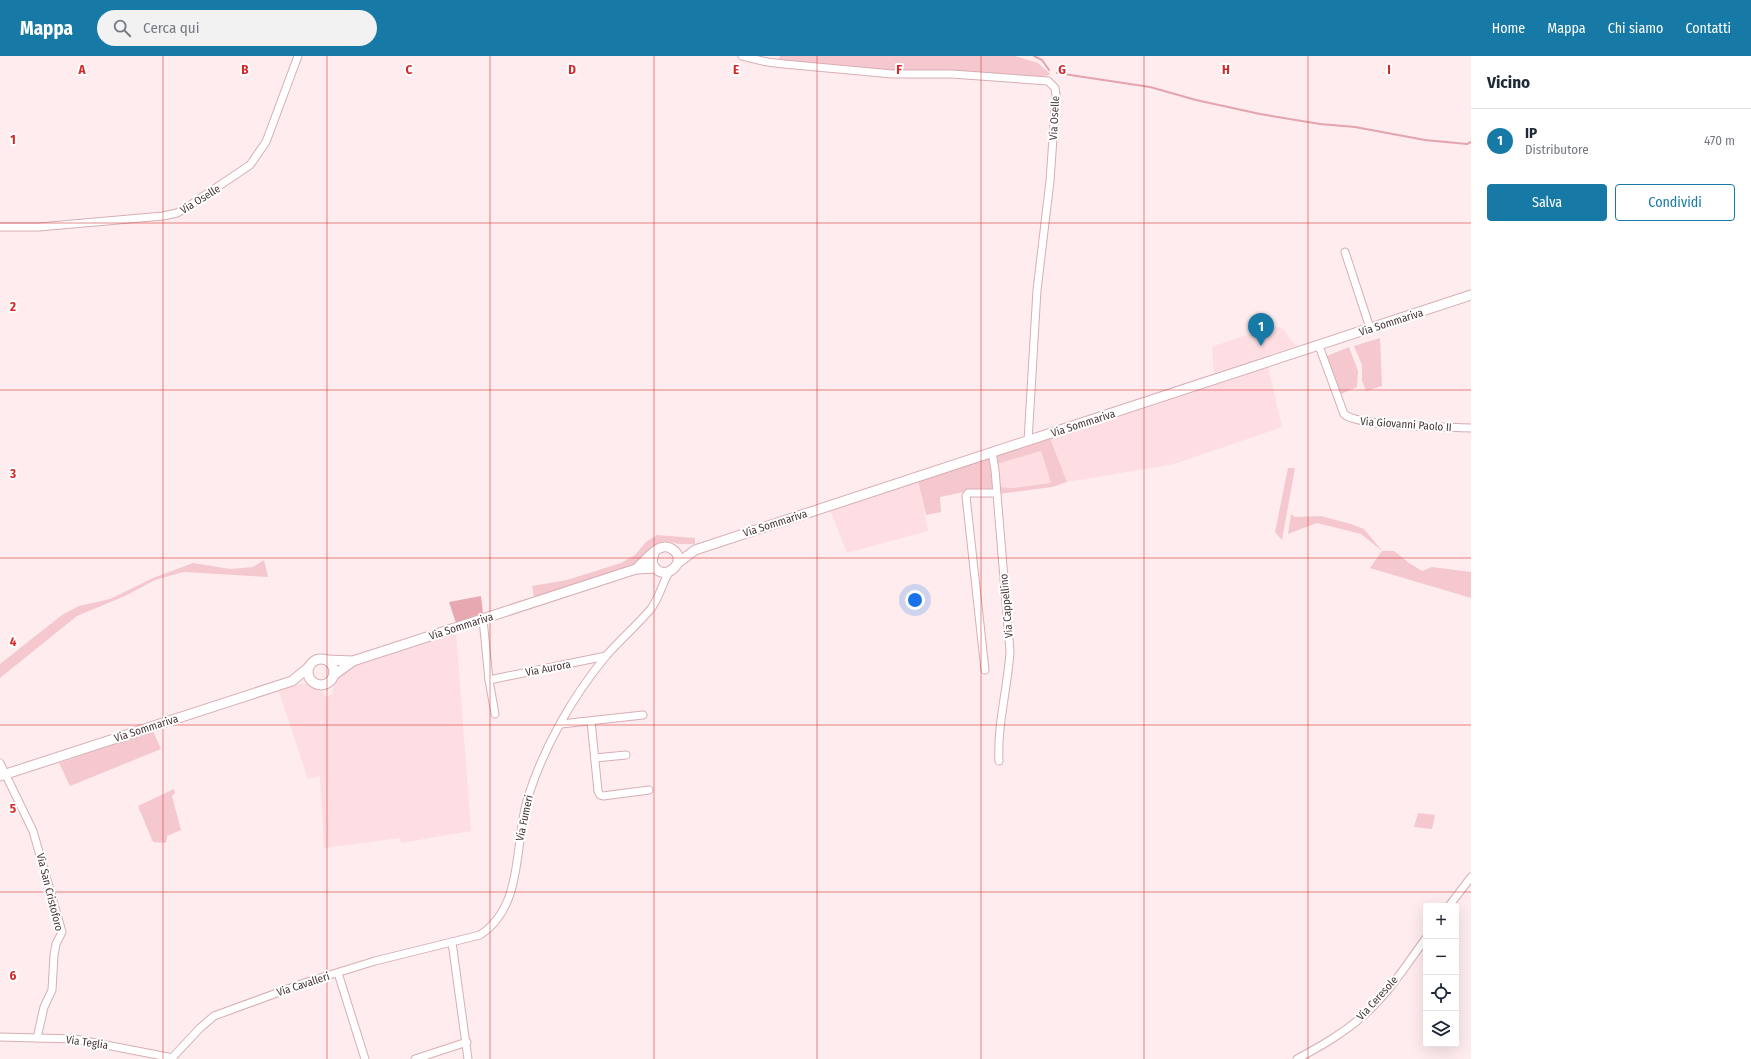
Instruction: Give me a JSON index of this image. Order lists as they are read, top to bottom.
{
  "streets": {
    "main road": ["Via Sommariva"],
    "street": [
      "Via Oselle",
      "Via Giovanni Paolo II",
      "Via Cappellino",
      "Via Aurora",
      "Via Fumeri",
      "Via San Cristoforo",
      "Via Cavalleri",
      "Via Ceresole",
      "Via Teglia"
    ]
  },
  "crossings": [
    ["Via Oselle", "Via Sommariva"],
    ["Via Sommariva", "Via Giovanni Paolo II"],
    ["Via Sommariva", "Via Cappellino"],
    ["Via Sommariva", "Via Fumeri"],
    ["Via Sommariva", "Via San Cristoforo"],
    ["Via Aurora", "Via Fumeri"],
    ["Via Fumeri", "Via Cavalleri"],
    ["Via San Cristoforo", "Via Teglia"],
    ["Via Cavalleri", "Via Teglia"]
  ],
  "page": {
    "header": "Mappa",
    "search": "Cerca qui",
    "nav": [
      "Home",
      "Mappa",
      "Chi siamo",
      "Contatti"
    ],
    "heading": "Vicino",
    "list": [
      {
        "mark": "1",
        "name": "IP",
        "note": "Distributore",
        "value": "470 m"
      }
    ],
    "buttons": ["Salva", "Condividi"],
    "pins": "1",
    "map_buttons": ["+", "−"]
  },
  "grid": {
    "columns": [
      "A",
      "B",
      "C",
      "D",
      "E",
      "F",
      "G",
      "H",
      "I"
    ],
    "rows": [
      "1",
      "2",
      "3",
      "4",
      "5",
      "6"
    ]
  }
}
